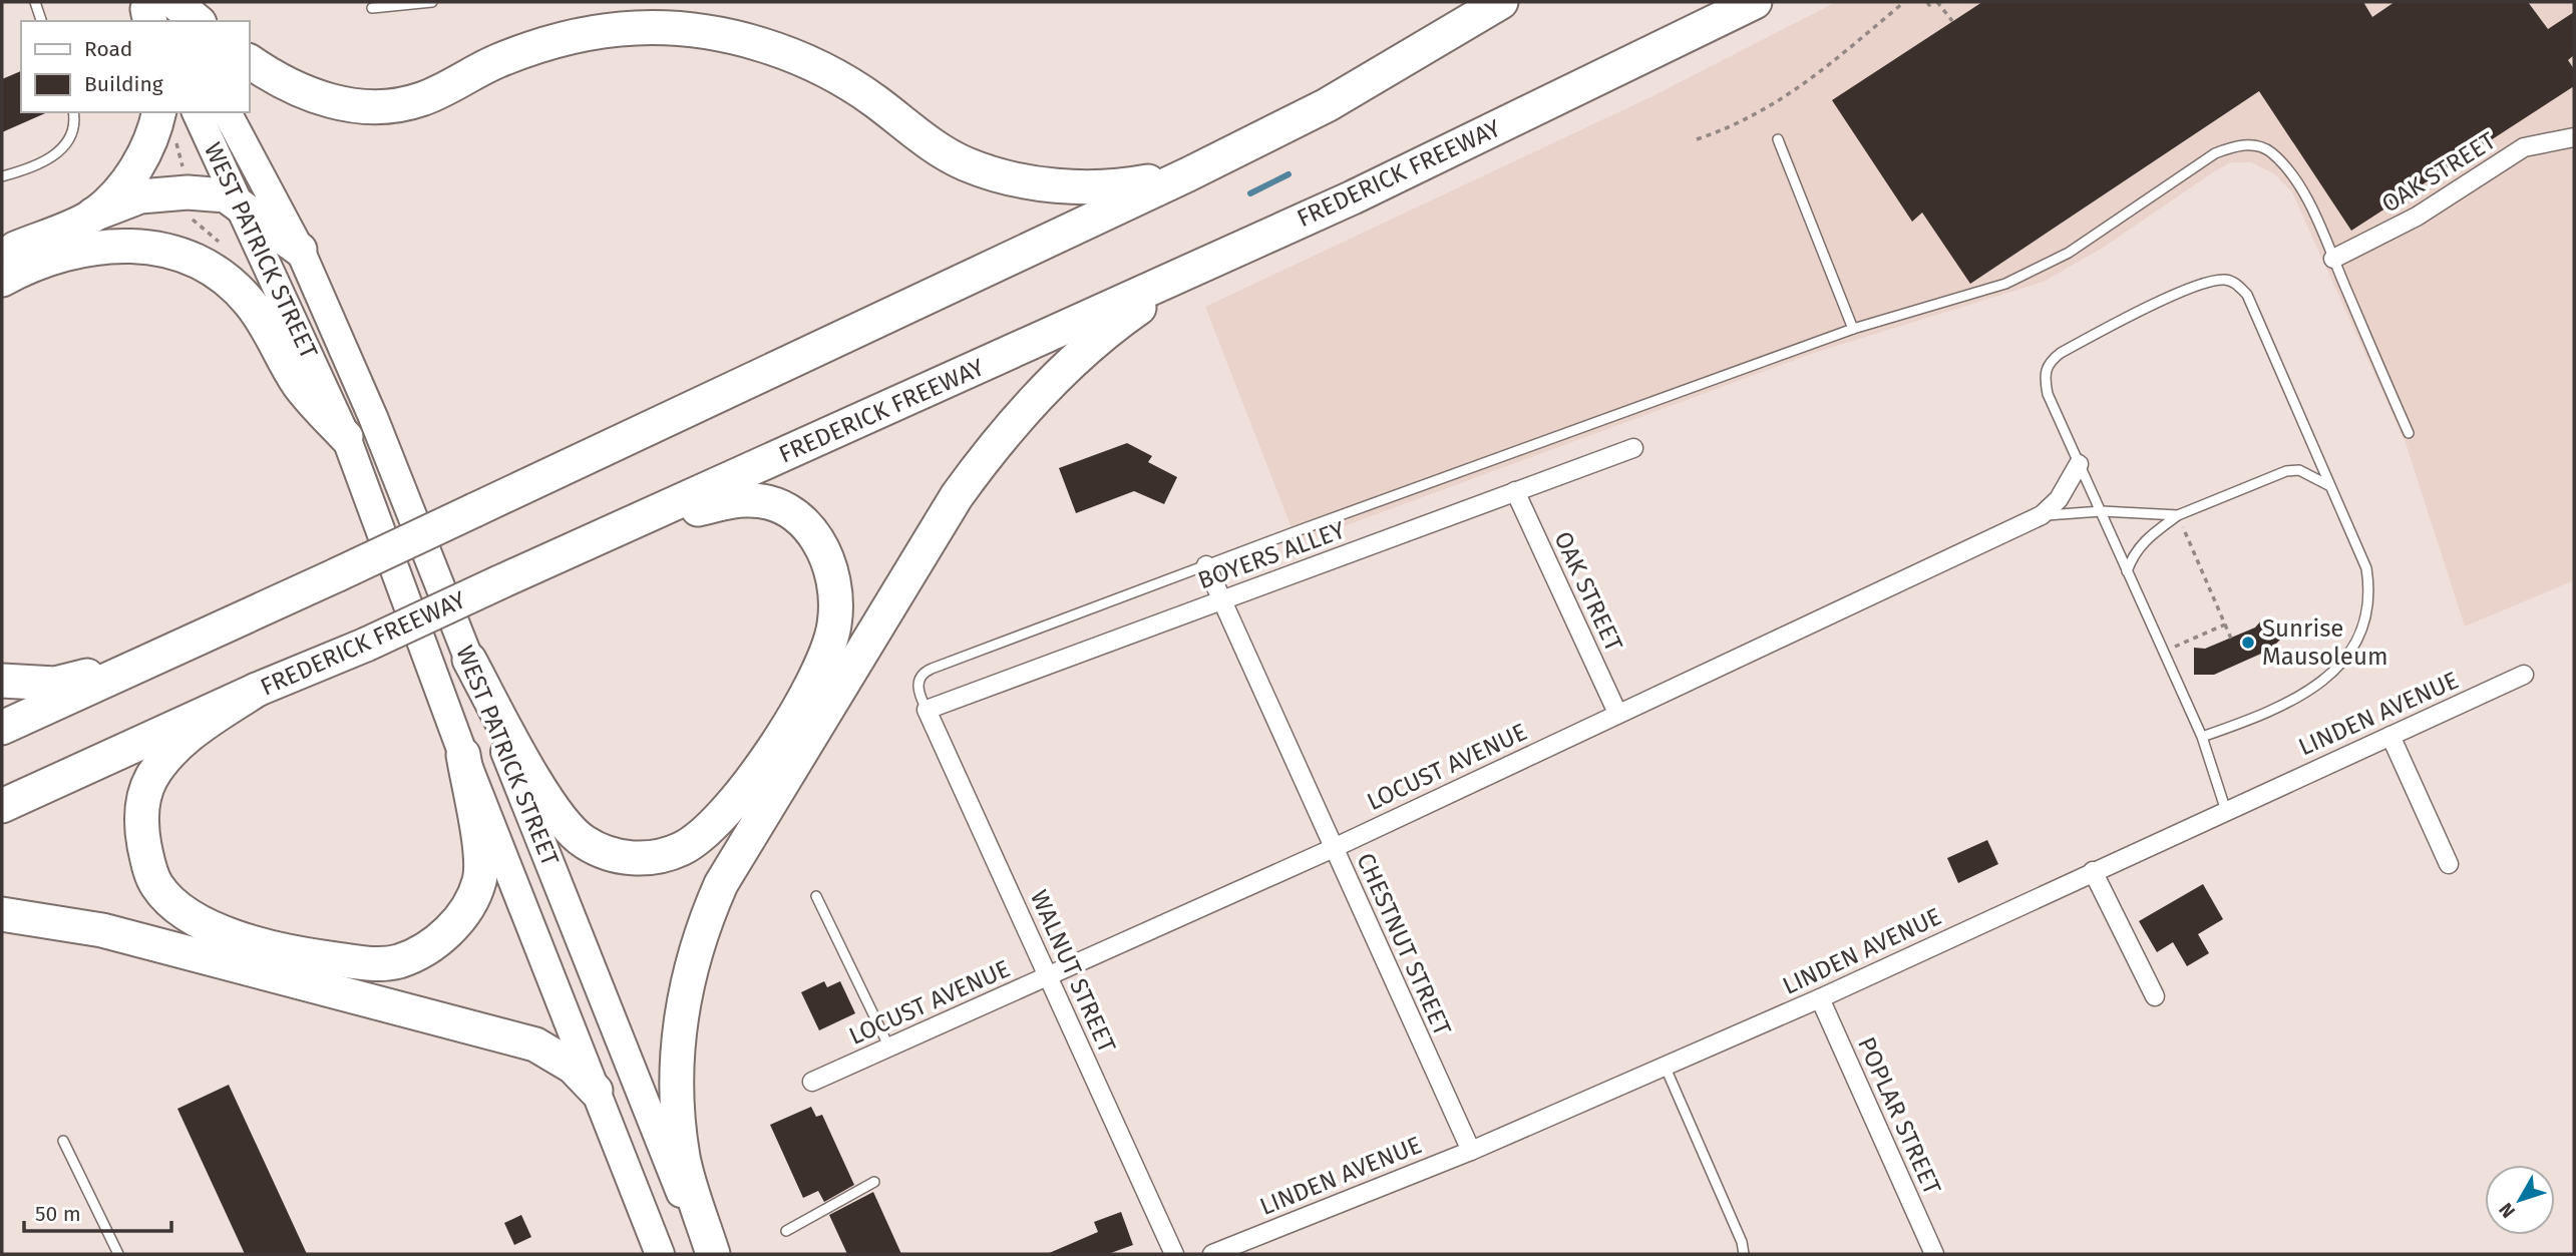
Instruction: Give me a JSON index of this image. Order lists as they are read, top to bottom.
{
  "streets": {
    "highway": ["FREDERICK FREEWAY"],
    "main road": ["WEST PATRICK STREET"],
    "street": [
      "OAK STREET",
      "BOYERS ALLEY",
      "LINDEN AVENUE",
      "LOCUST AVENUE",
      "CHESTNUT STREET",
      "WALNUT STREET",
      "POPLAR STREET"
    ]
  },
  "crossings": [
    ["OAK STREET", "BOYERS ALLEY"],
    ["OAK STREET", "LOCUST AVENUE"],
    ["BOYERS ALLEY", "CHESTNUT STREET"],
    ["BOYERS ALLEY", "WALNUT STREET"],
    ["LINDEN AVENUE", "CHESTNUT STREET"],
    ["LINDEN AVENUE", "POPLAR STREET"],
    ["LOCUST AVENUE", "CHESTNUT STREET"],
    ["LOCUST AVENUE", "WALNUT STREET"]
  ],
  "places": ["Sunrise Mausoleum"],
  "legend": ["Road", "Building"],
  "scale_bar": "50 m",
  "north": "bottom left"
}
